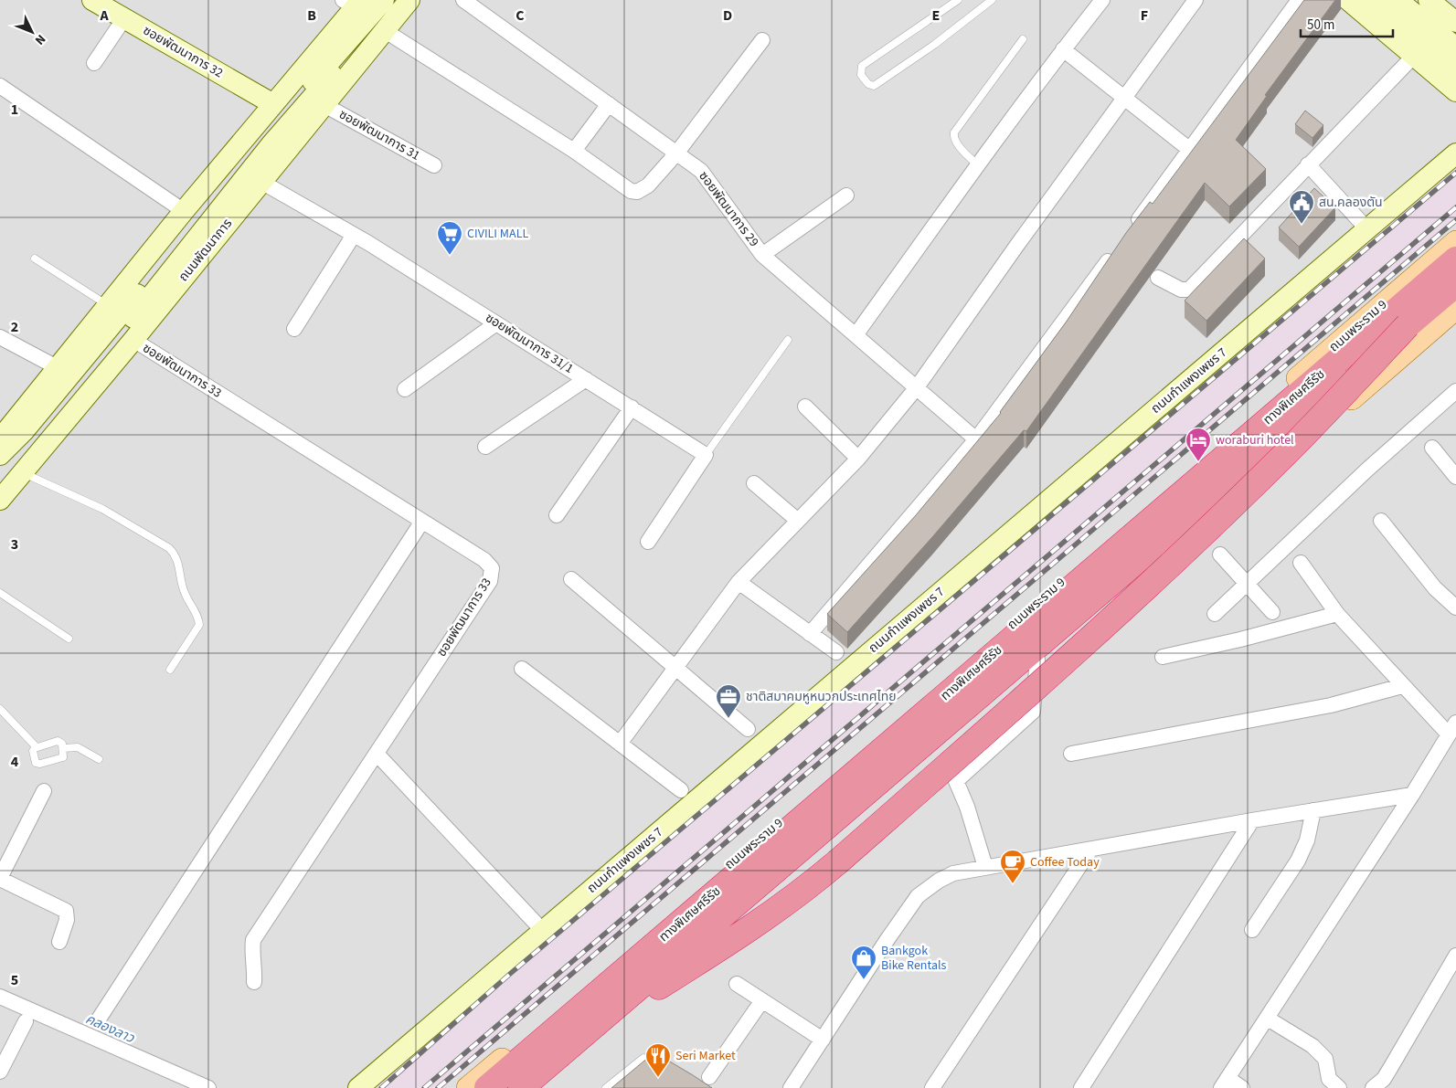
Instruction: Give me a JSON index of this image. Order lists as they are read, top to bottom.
{
  "streets": {
    "highway": ["ทางพิเศษศรีรัช"],
    "main road": [
      "ซอยพัฒนาการ 32",
      "ถนนพัฒนาการ",
      "ถนนพระราม 9",
      "ถนนกำแพงเพชร 7"
    ],
    "street": [
      "ซอยพัฒนาการ 31",
      "ซอยพัฒนาการ 29",
      "ซอยพัฒนาการ 31/1",
      "ซอยพัฒนาการ 33"
    ]
  },
  "crossings": [
    ["ซอยพัฒนาการ 31", "ถนนพัฒนาการ"],
    ["ถนนพัฒนาการ", "ซอยพัฒนาการ 31/1"],
    ["ถนนพัฒนาการ", "ซอยพัฒนาการ 33"]
  ],
  "water": ["คลองลาว"],
  "places": {
    "public building": ["สน.คลองตัน"],
    "supermarket": ["CIVILI MALL"],
    "hotel": ["woraburi hotel"],
    "office": ["ชาติสมาคมหูหนวกประเทศไทย"],
    "cafe": ["Coffee Today"],
    "shop": ["Bankgok Bike Rentals"],
    "restaurant": ["Seri Market"]
  },
  "scale_bar": "50 m",
  "north": "bottom right",
  "grid": {
    "columns": [
      "A",
      "B",
      "C",
      "D",
      "E",
      "F"
    ],
    "rows": [
      "1",
      "2",
      "3",
      "4",
      "5"
    ]
  }
}
